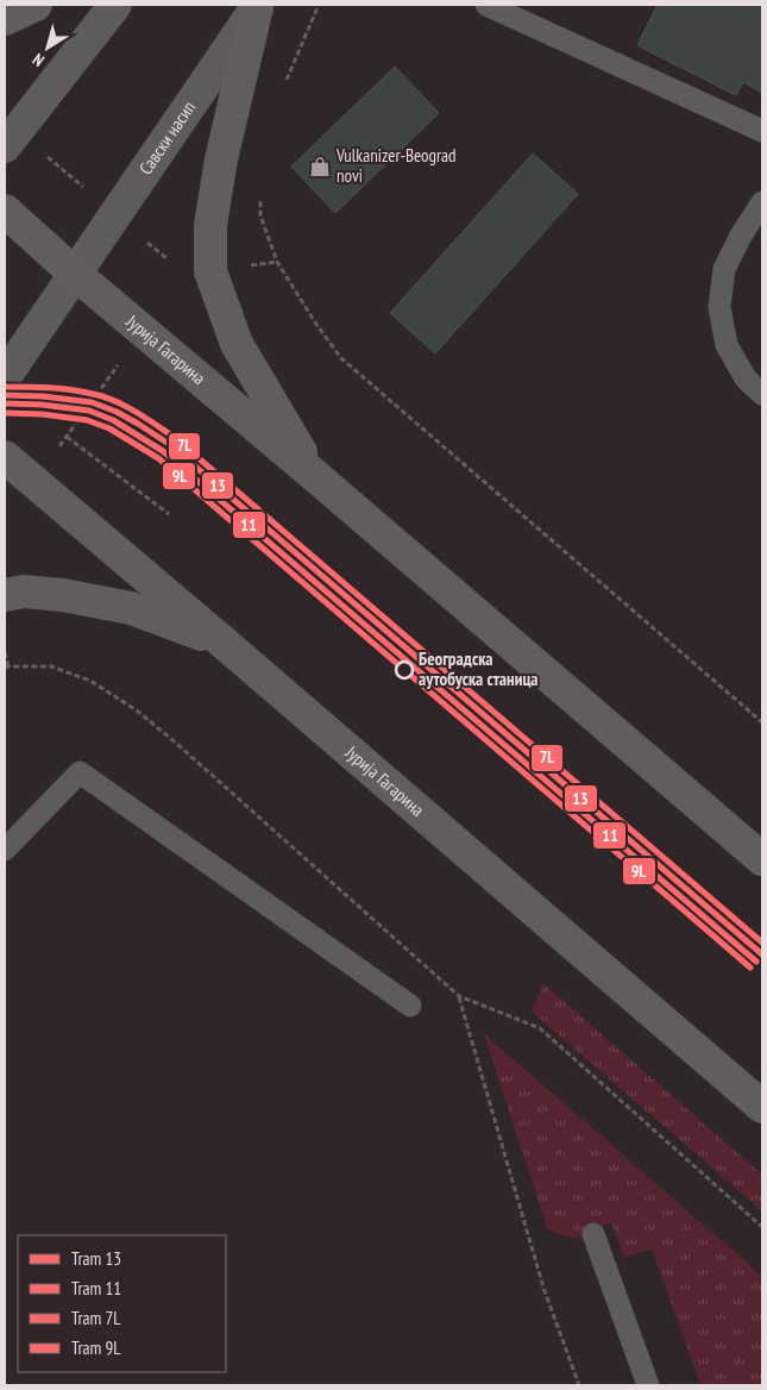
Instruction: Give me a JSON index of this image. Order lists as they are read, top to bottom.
{
  "streets": {
    "main road": ["Јурија Гагарина"],
    "street": ["Савски насип"]
  },
  "crossings": [
    ["Савски насип", "Јурија Гагарина"]
  ],
  "places": {
    "shop": ["Vulkanizer-Beograd novi"],
    "other": ["Београдска аутобуска станица"]
  },
  "lines": [
    "tram line 7L",
    "tram line 13",
    "tram line 11",
    "tram line 9L"
  ],
  "legend": [
    "Tram 13",
    "Tram 11",
    "Tram 7L",
    "Tram 9L"
  ],
  "north": "bottom left"
}
